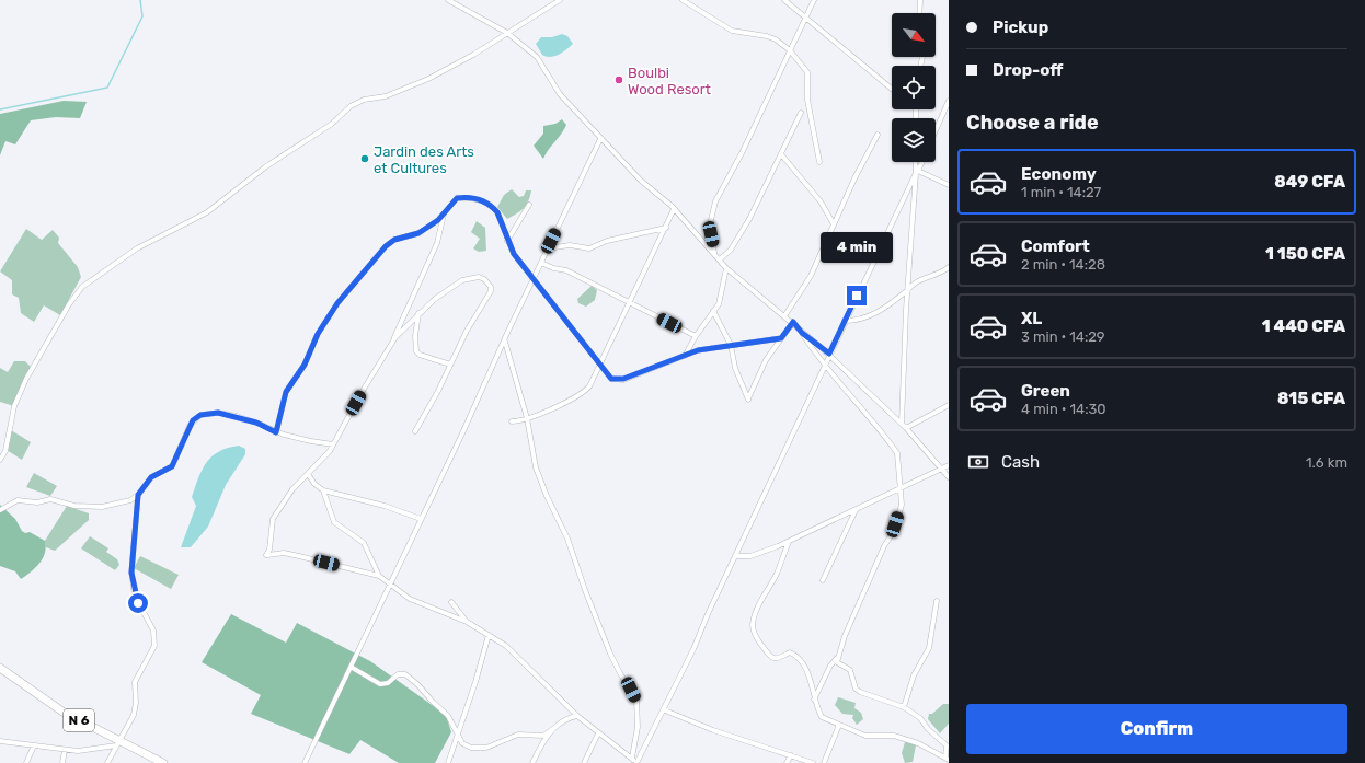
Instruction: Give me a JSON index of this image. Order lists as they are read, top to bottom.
{
  "streets": {
    "main road": ["N 6"]
  },
  "places": ["Boulbi Wood Resort", "Jardin des Arts et Cultures"],
  "north": "bottom right",
  "page": {
    "banner": ["Pickup", "Drop-off"],
    "heading": "Choose a ride",
    "list": [
      {
        "name": "Economy",
        "note": "1 min · 14:27",
        "value": "849 CFA"
      },
      {
        "name": "Comfort",
        "note": "2 min · 14:28",
        "value": "1 150 CFA"
      },
      {
        "name": "XL",
        "note": "3 min · 14:29",
        "value": "1 440 CFA"
      },
      {
        "name": "Green",
        "note": "4 min · 14:30",
        "value": "815 CFA"
      }
    ],
    "bubble": "4 min",
    "pay": ["Cash", "1.6 km"],
    "buttons": "Confirm"
  }
}
